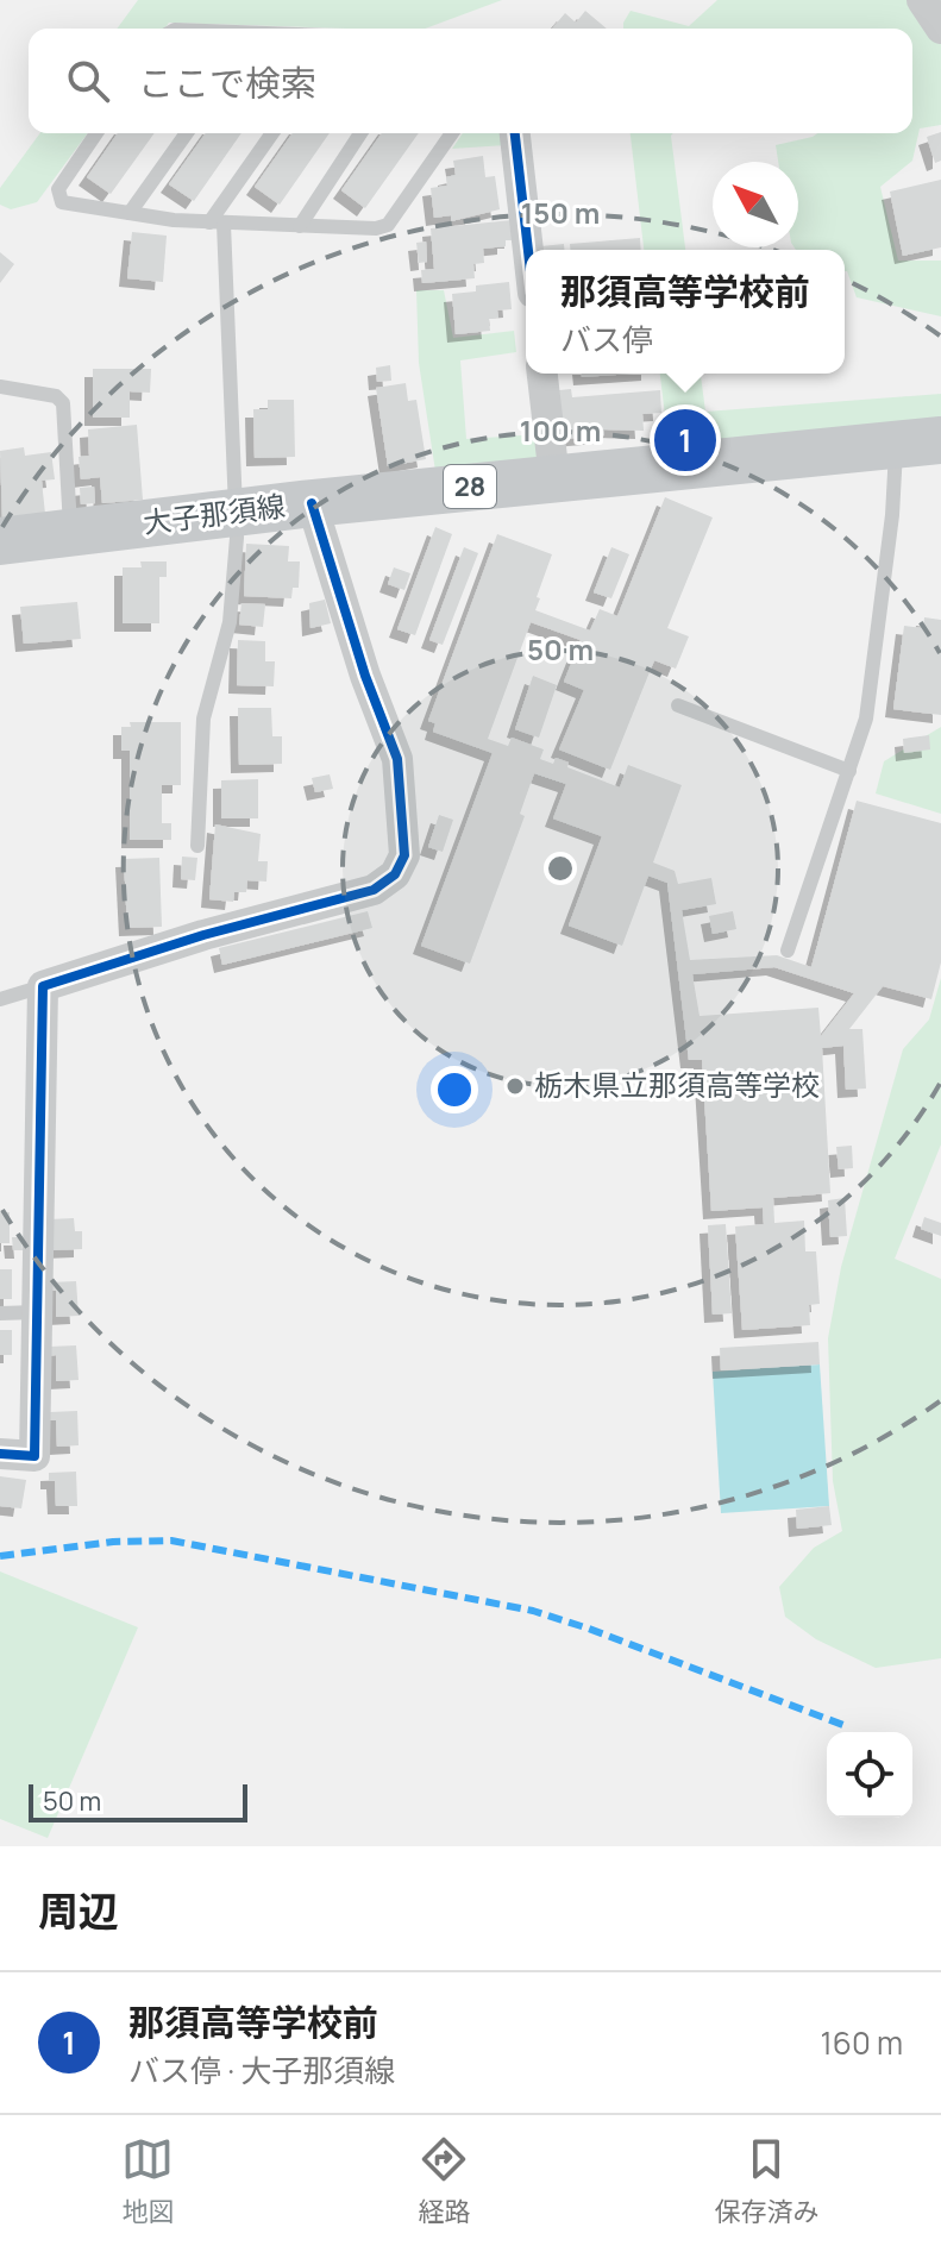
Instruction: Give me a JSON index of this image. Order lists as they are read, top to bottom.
{
  "streets": {
    "main road": ["28", "大子那須線"]
  },
  "places": ["栃木県立那須高等学校"],
  "scale_bar": "50 m",
  "north": "top left",
  "page": {
    "search": "ここで検索",
    "popup": ["那須高等学校前", "バス停"],
    "pins": "1",
    "scale": "50 m",
    "heading": "周辺",
    "list": [
      {
        "mark": "1",
        "name": "那須高等学校前",
        "note": "バス停 · 大子那須線",
        "value": "160 m"
      }
    ],
    "nav": ["地図", "経路", "保存済み"]
  },
  "rings": ["150 m", "100 m", "50 m"]
}
